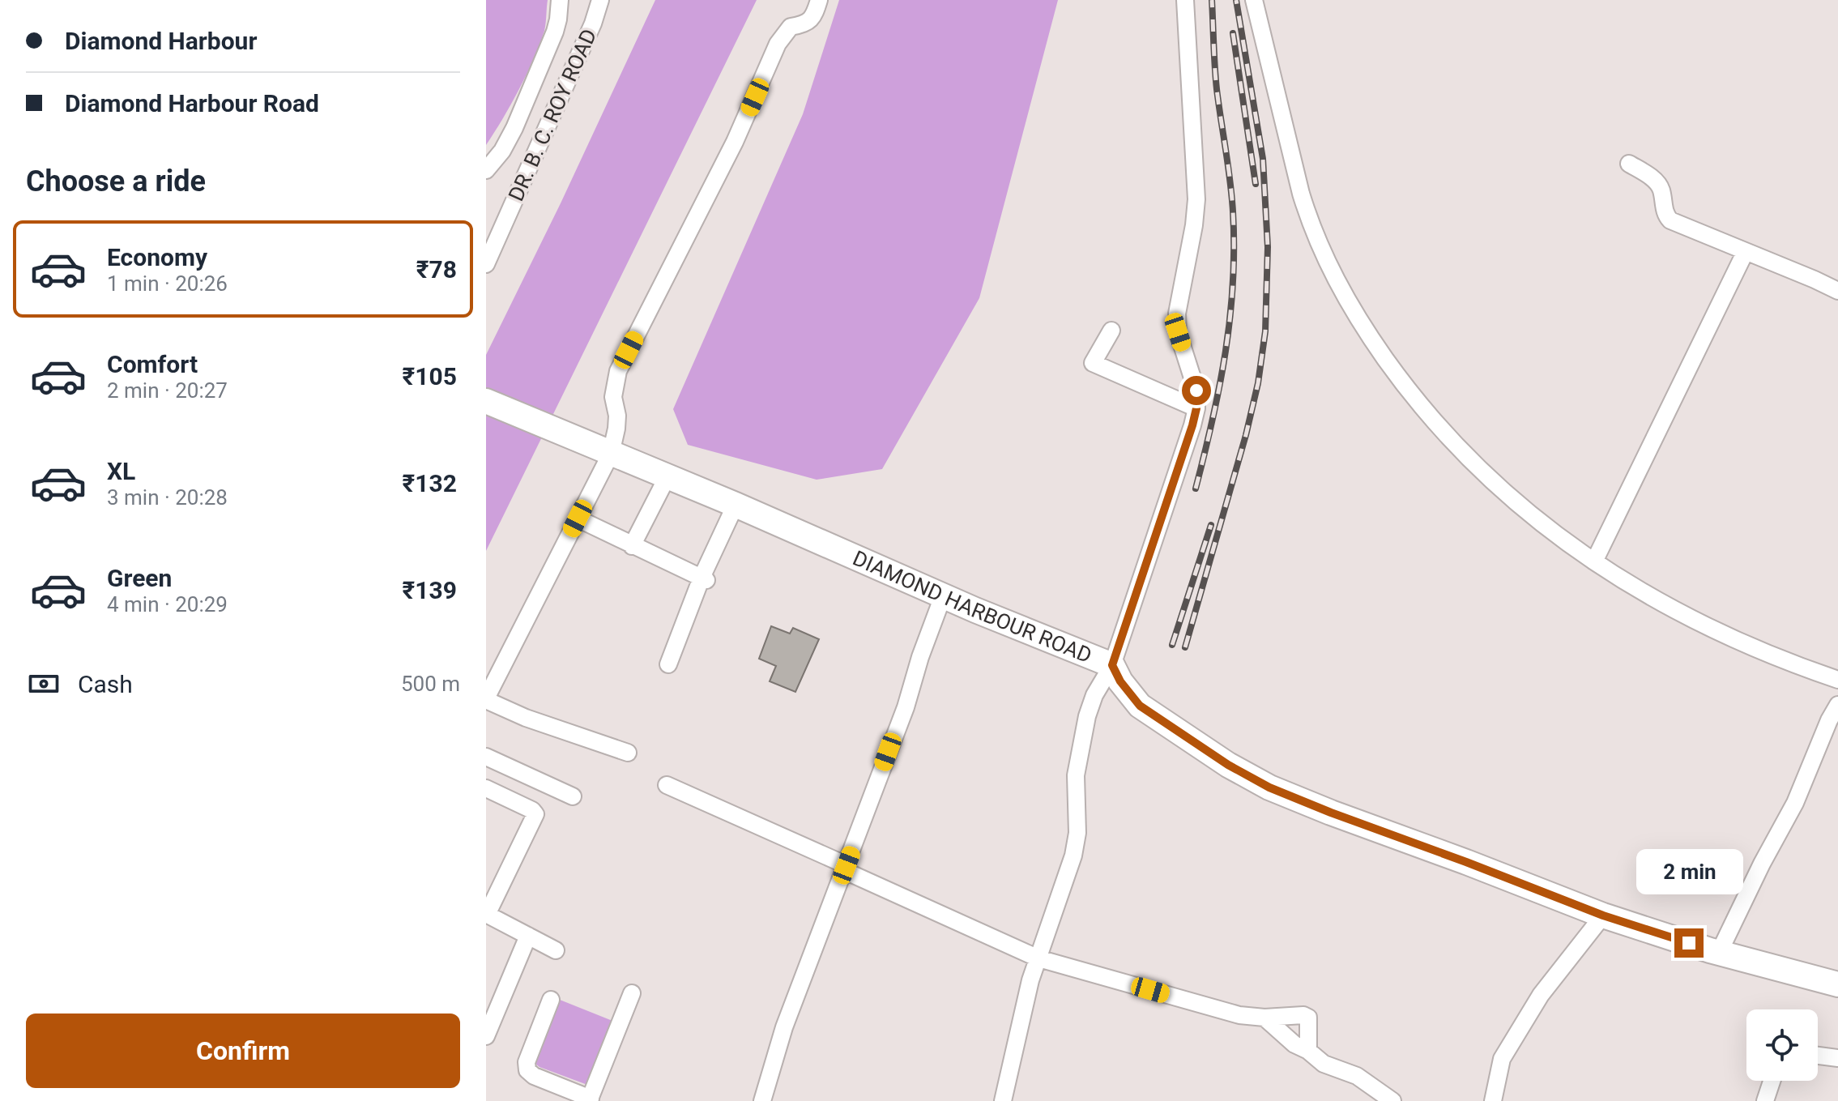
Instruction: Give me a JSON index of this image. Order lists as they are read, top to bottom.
{
  "streets": {
    "highway": ["DIAMOND HARBOUR ROAD"],
    "street": ["DR. B. C. ROY ROAD"]
  },
  "page": {
    "banner": ["Diamond Harbour", "Diamond Harbour Road"],
    "heading": "Choose a ride",
    "list": [
      {
        "name": "Economy",
        "note": "1 min · 20:26",
        "value": "₹78"
      },
      {
        "name": "Comfort",
        "note": "2 min · 20:27",
        "value": "₹105"
      },
      {
        "name": "XL",
        "note": "3 min · 20:28",
        "value": "₹132"
      },
      {
        "name": "Green",
        "note": "4 min · 20:29",
        "value": "₹139"
      }
    ],
    "pay": ["Cash", "500 m"],
    "bubble": "2 min",
    "buttons": "Confirm"
  }
}
